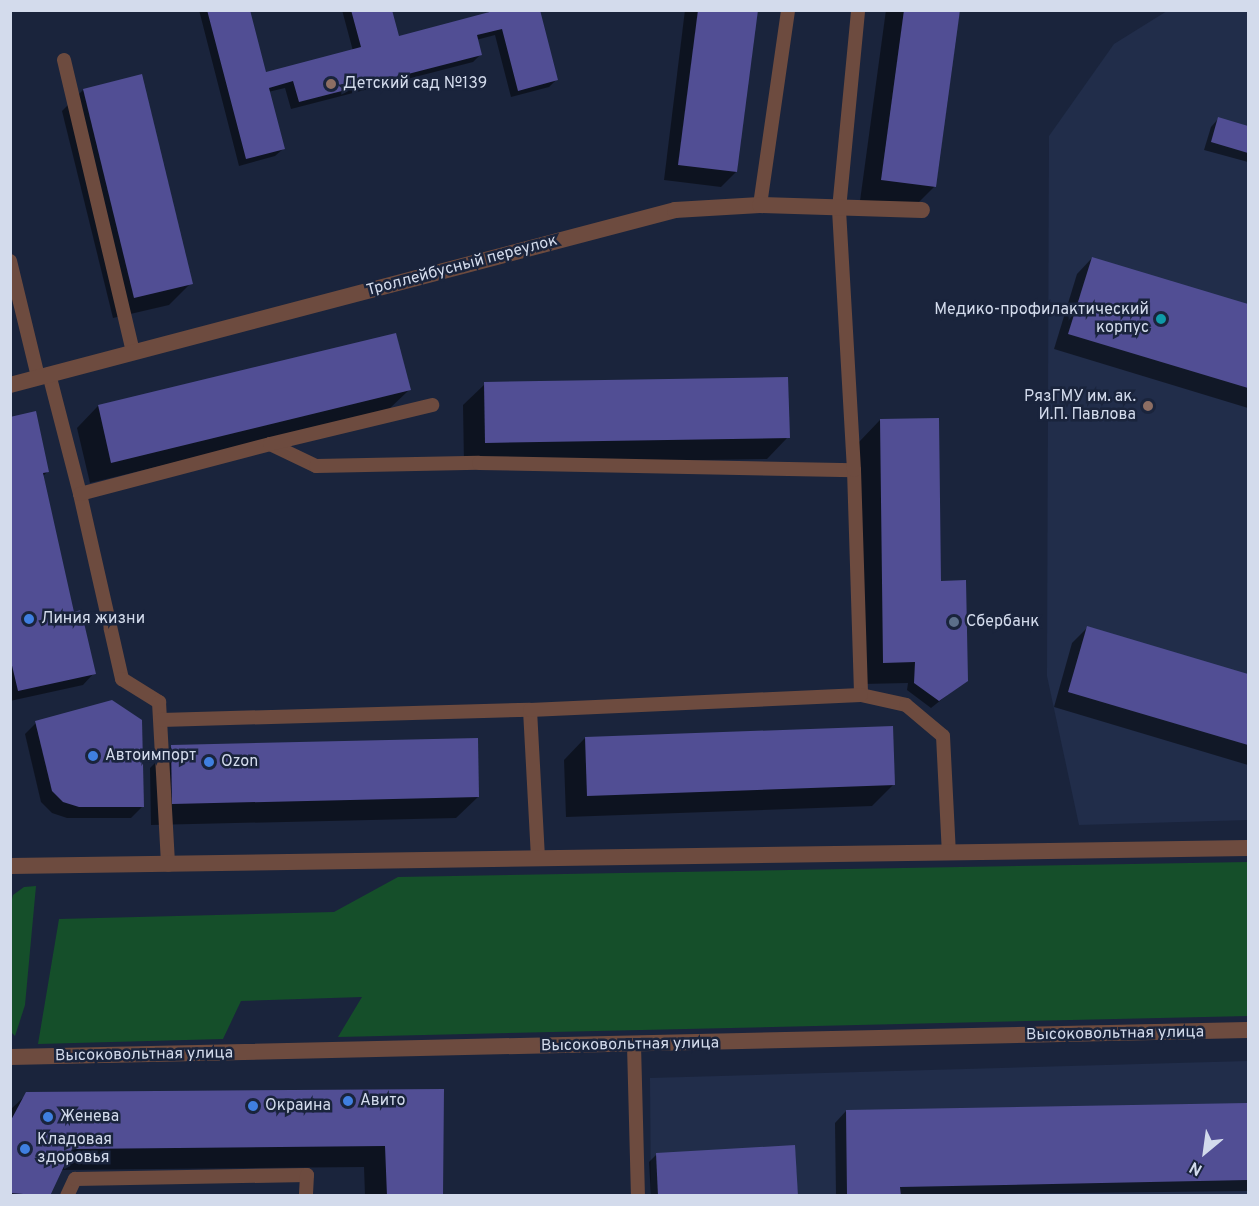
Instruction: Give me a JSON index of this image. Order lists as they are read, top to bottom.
{
  "streets": {
    "street": ["Троллейбусный переулок", "Высоковольтная улица"]
  },
  "places": [
    "Детский сад №139",
    "Медико-профилактический корпус",
    "РязГМУ им. ак. И.П. Павлова",
    "Линия жизни",
    "Сбербанк",
    "Автоимпорт",
    "Ozon",
    "Авито",
    "Окраина",
    "Женева",
    "Кладовая здоровья"
  ],
  "north": "bottom left"
}
